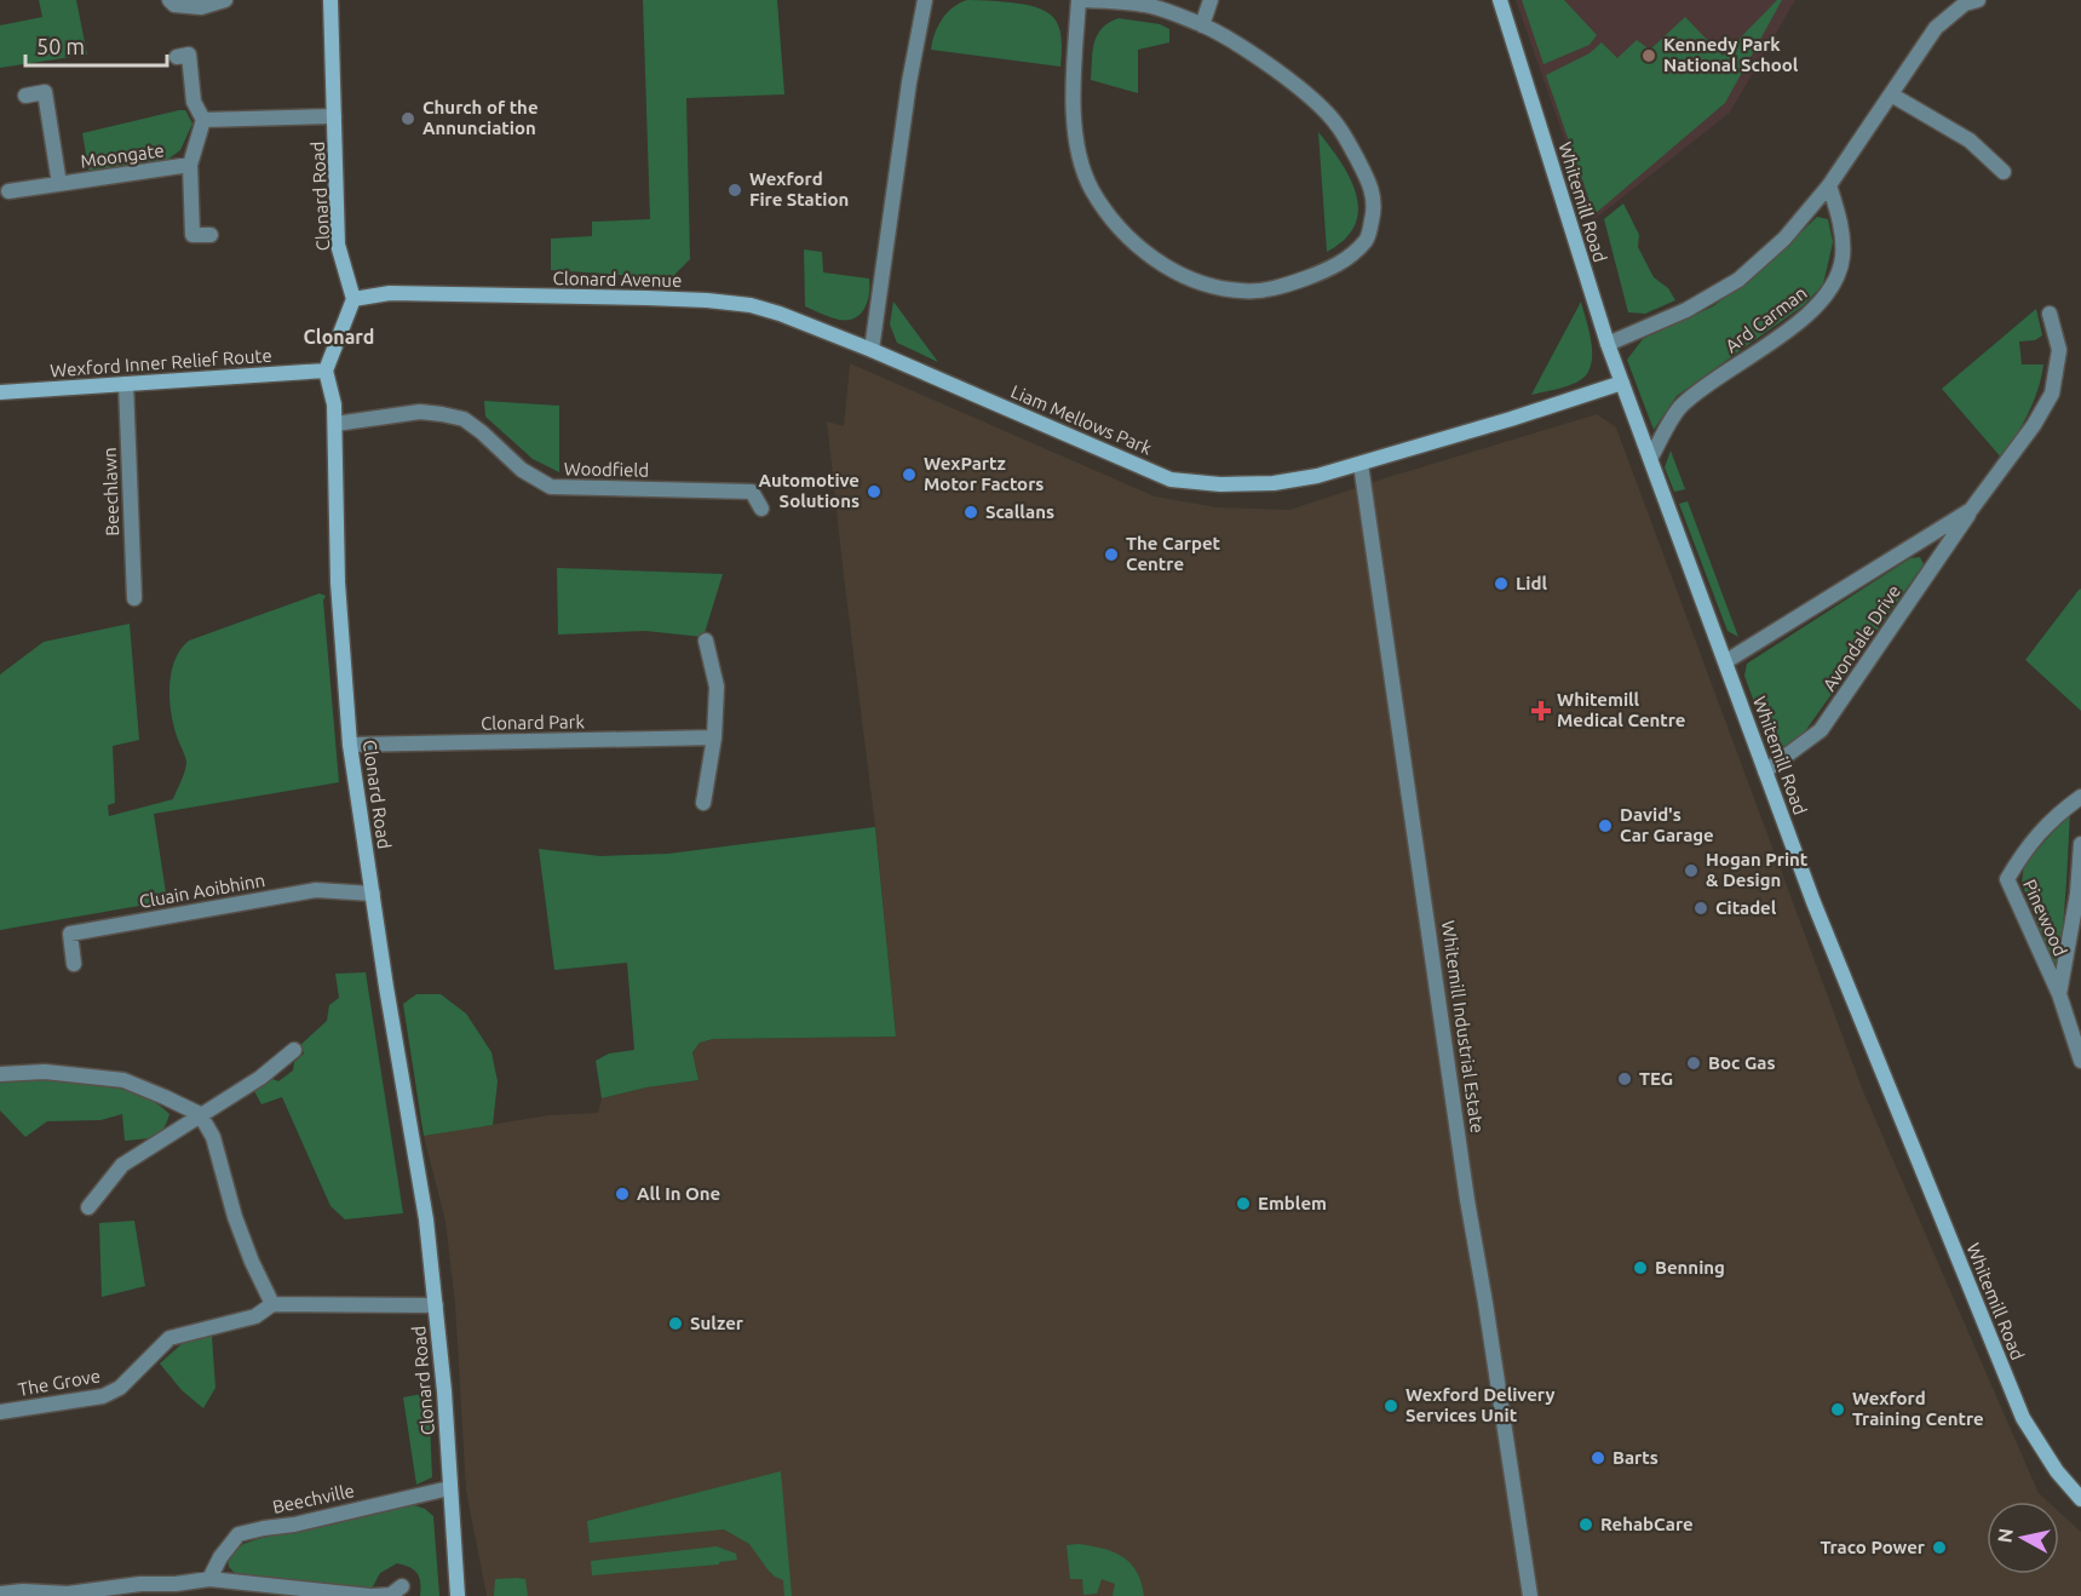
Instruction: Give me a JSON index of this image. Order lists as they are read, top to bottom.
{
  "streets": {
    "street": [
      "Moongate",
      "Clonard Road",
      "Whitemill Road",
      "Clonard Avenue",
      "Ard Carman",
      "Wexford Inner Relief Route",
      "Liam Mellows Park",
      "Woodfield",
      "Beechlawn",
      "Avondale Drive",
      "Clonard Park",
      "Cluain Aoibhinn",
      "Pinewood",
      "Whitemill Industrial Estate",
      "The Grove",
      "Beechville"
    ]
  },
  "crossings": [
    ["Clonard Road", "Clonard Avenue"],
    ["Clonard Road", "Wexford Inner Relief Route"],
    ["Clonard Road", "Woodfield"],
    ["Clonard Road", "Clonard Park"],
    ["Clonard Road", "Cluain Aoibhinn"],
    ["Clonard Road", "The Grove"],
    ["Clonard Road", "Beechville"],
    ["Whitemill Road", "Ard Carman"],
    ["Whitemill Road", "Liam Mellows Park"],
    ["Whitemill Road", "Avondale Drive"],
    ["Clonard Avenue", "Liam Mellows Park"],
    ["Wexford Inner Relief Route", "Beechlawn"],
    ["Liam Mellows Park", "Whitemill Industrial Estate"]
  ],
  "districts": ["Clonard"],
  "places": {
    "other": [
      "Kennedy Park National School",
      "Church of the Annunciation",
      "Wexford Fire Station",
      "WexPartz Motor Factors",
      "Automotive Solutions",
      "Scallans",
      "The Carpet Centre",
      "Lidl",
      "David's Car Garage",
      "Hogan Print & Design",
      "Citadel",
      "Boc Gas",
      "TEG",
      "All In One",
      "Emblem",
      "Benning",
      "Sulzer",
      "Wexford Delivery Services Unit",
      "Wexford Training Centre",
      "Barts",
      "RehabCare",
      "Traco Power"
    ],
    "health": ["Whitemill Medical Centre"]
  },
  "scale_bar": "50 m",
  "north": "left"
}
